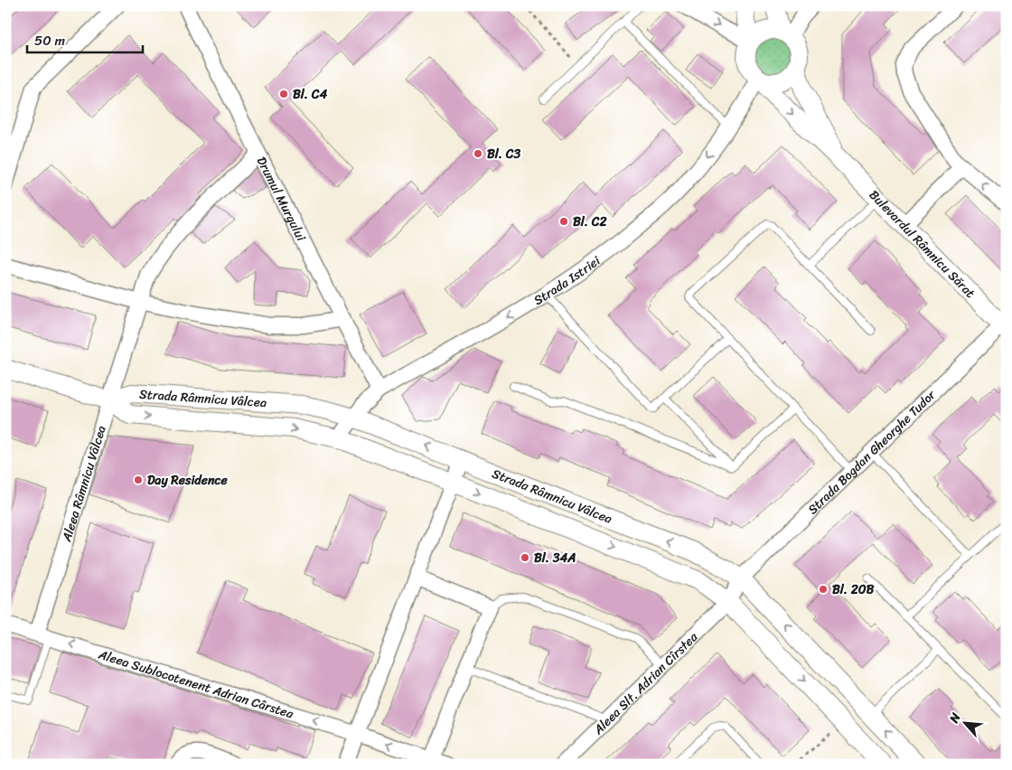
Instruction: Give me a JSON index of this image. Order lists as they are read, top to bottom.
{
  "streets": {
    "street": [
      "Drumul Murgului",
      "Bulevardul Râmnicu Sărat",
      "Strada Istriei",
      "Strada Râmnicu Vâlcea",
      "Strada Bogdan Gheorghe Tudor",
      "Aleea Râmnicu Vâlcea",
      "Aleea Sublocotenent Adrian Cârstea",
      "Aleea Slt. Adrian Cîrstea"
    ]
  },
  "crossings": [
    ["Drumul Murgului", "Strada Istriei"],
    ["Drumul Murgului", "Aleea Râmnicu Vâlcea"],
    ["Bulevardul Râmnicu Sărat", "Strada Istriei"],
    ["Bulevardul Râmnicu Sărat", "Strada Bogdan Gheorghe Tudor"],
    ["Strada Istriei", "Strada Râmnicu Vâlcea"],
    ["Strada Râmnicu Vâlcea", "Strada Bogdan Gheorghe Tudor"],
    ["Strada Râmnicu Vâlcea", "Aleea Râmnicu Vâlcea"],
    ["Strada Râmnicu Vâlcea", "Aleea Slt. Adrian Cîrstea"],
    ["Strada Bogdan Gheorghe Tudor", "Aleea Slt. Adrian Cîrstea"],
    ["Aleea Râmnicu Vâlcea", "Aleea Sublocotenent Adrian Cârstea"]
  ],
  "one_way": ["Strada Istriei", "Aleea Sublocotenent Adrian Cârstea"],
  "places": [
    "Bl. C4",
    "Bl. C3",
    "Bl. C2",
    "Day Residence",
    "Bl. 34A",
    "Bl. 20B"
  ],
  "scale_bar": "50 m",
  "north": "top left"
}
